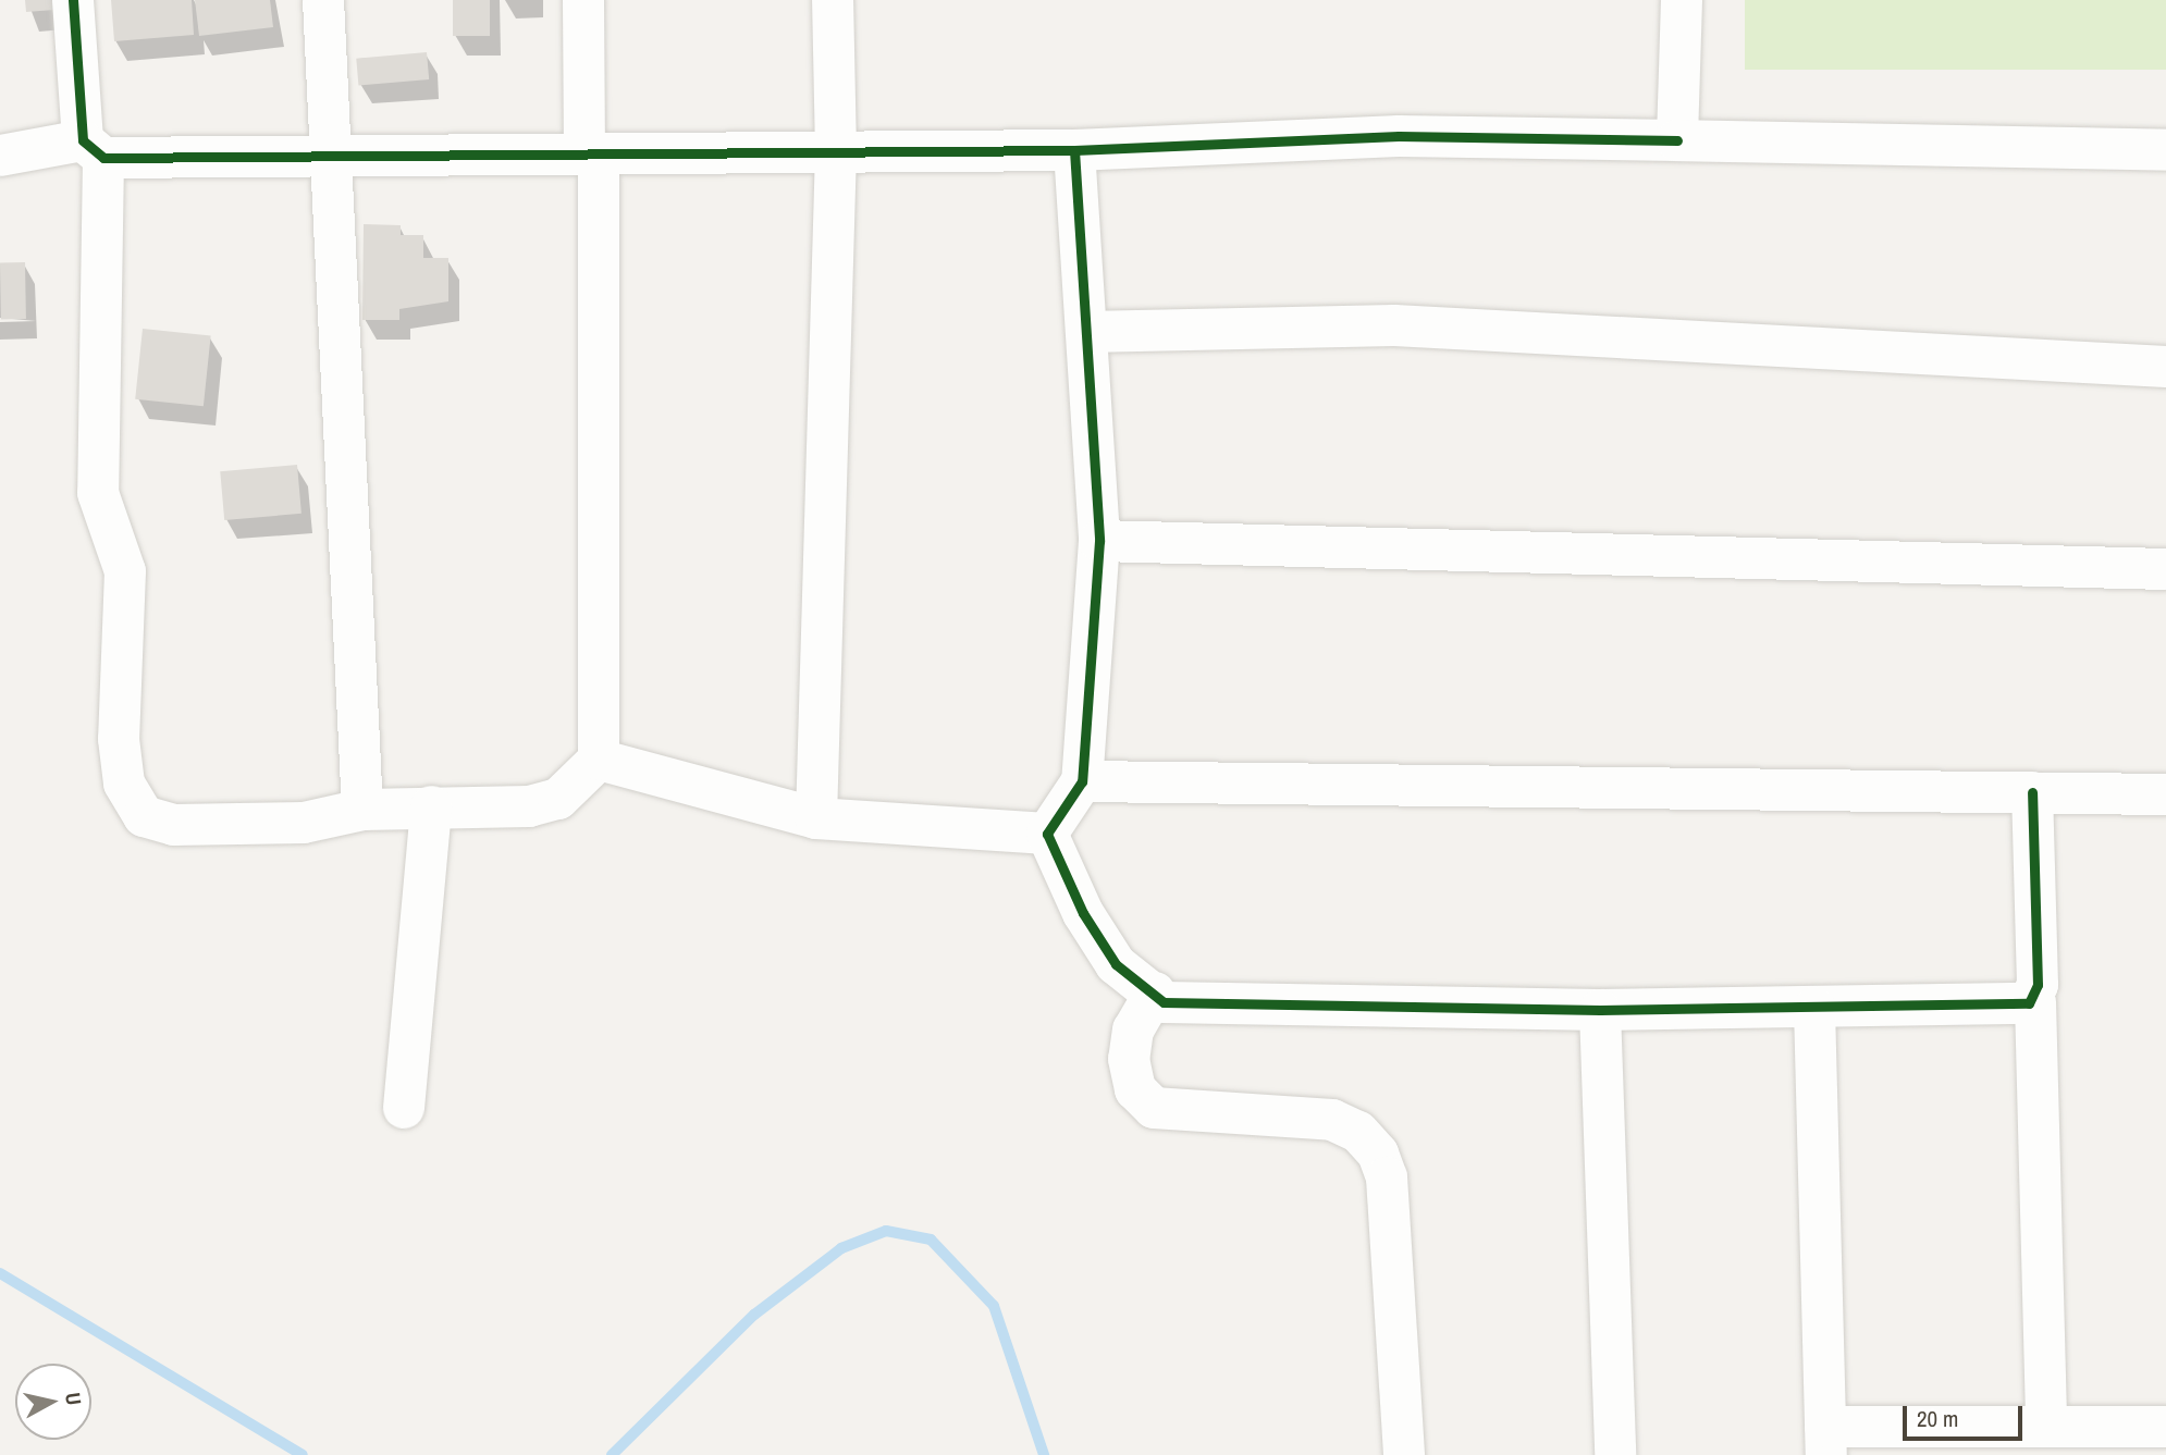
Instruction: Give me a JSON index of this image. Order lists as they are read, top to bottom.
{
  "scale_bar": "20 m",
  "north": "right"
}
